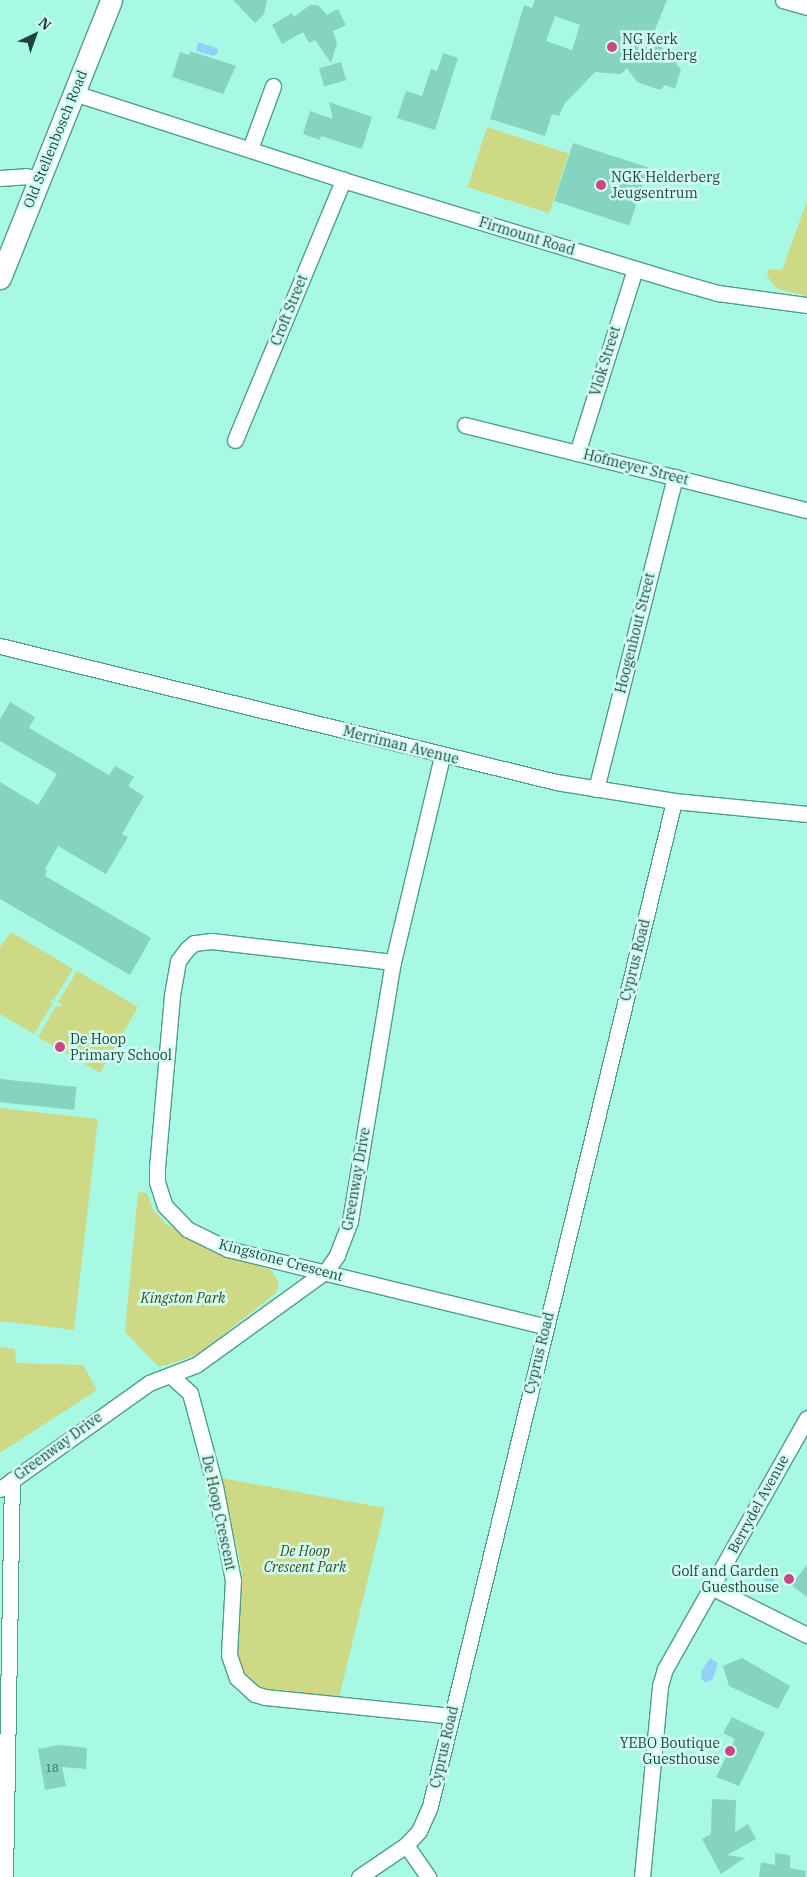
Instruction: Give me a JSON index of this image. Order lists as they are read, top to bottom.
{
  "streets": {
    "street": [
      "Old Stellenbosch Road",
      "Firmount Road",
      "Croft Street",
      "Vlok Street",
      "Hofmeyer Street",
      "Hoogenhout Street",
      "Merriman Avenue",
      "Cyprus Road",
      "Greenway Drive",
      "Kingstone Crescent",
      "Berrydel Avenue",
      "De Hoop Crescent"
    ]
  },
  "crossings": [
    ["Old Stellenbosch Road", "Firmount Road"],
    ["Firmount Road", "Croft Street"],
    ["Firmount Road", "Vlok Street"],
    ["Vlok Street", "Hofmeyer Street"],
    ["Hofmeyer Street", "Hoogenhout Street"],
    ["Hoogenhout Street", "Merriman Avenue"],
    ["Merriman Avenue", "Cyprus Road"],
    ["Merriman Avenue", "Greenway Drive"],
    ["Cyprus Road", "Kingstone Crescent"],
    ["Cyprus Road", "De Hoop Crescent"],
    ["Greenway Drive", "Kingstone Crescent"],
    ["Greenway Drive", "De Hoop Crescent"]
  ],
  "parks": ["Kingston Park", "De Hoop Crescent Park"],
  "places": [
    "NG Kerk Helderberg",
    "NGK Helderberg Jeugsentrum",
    "De Hoop Primary School",
    "Golf and Garden Guesthouse",
    "YEBO Boutique Guesthouse"
  ],
  "house_numbers": ["18"],
  "north": "top right"
}
